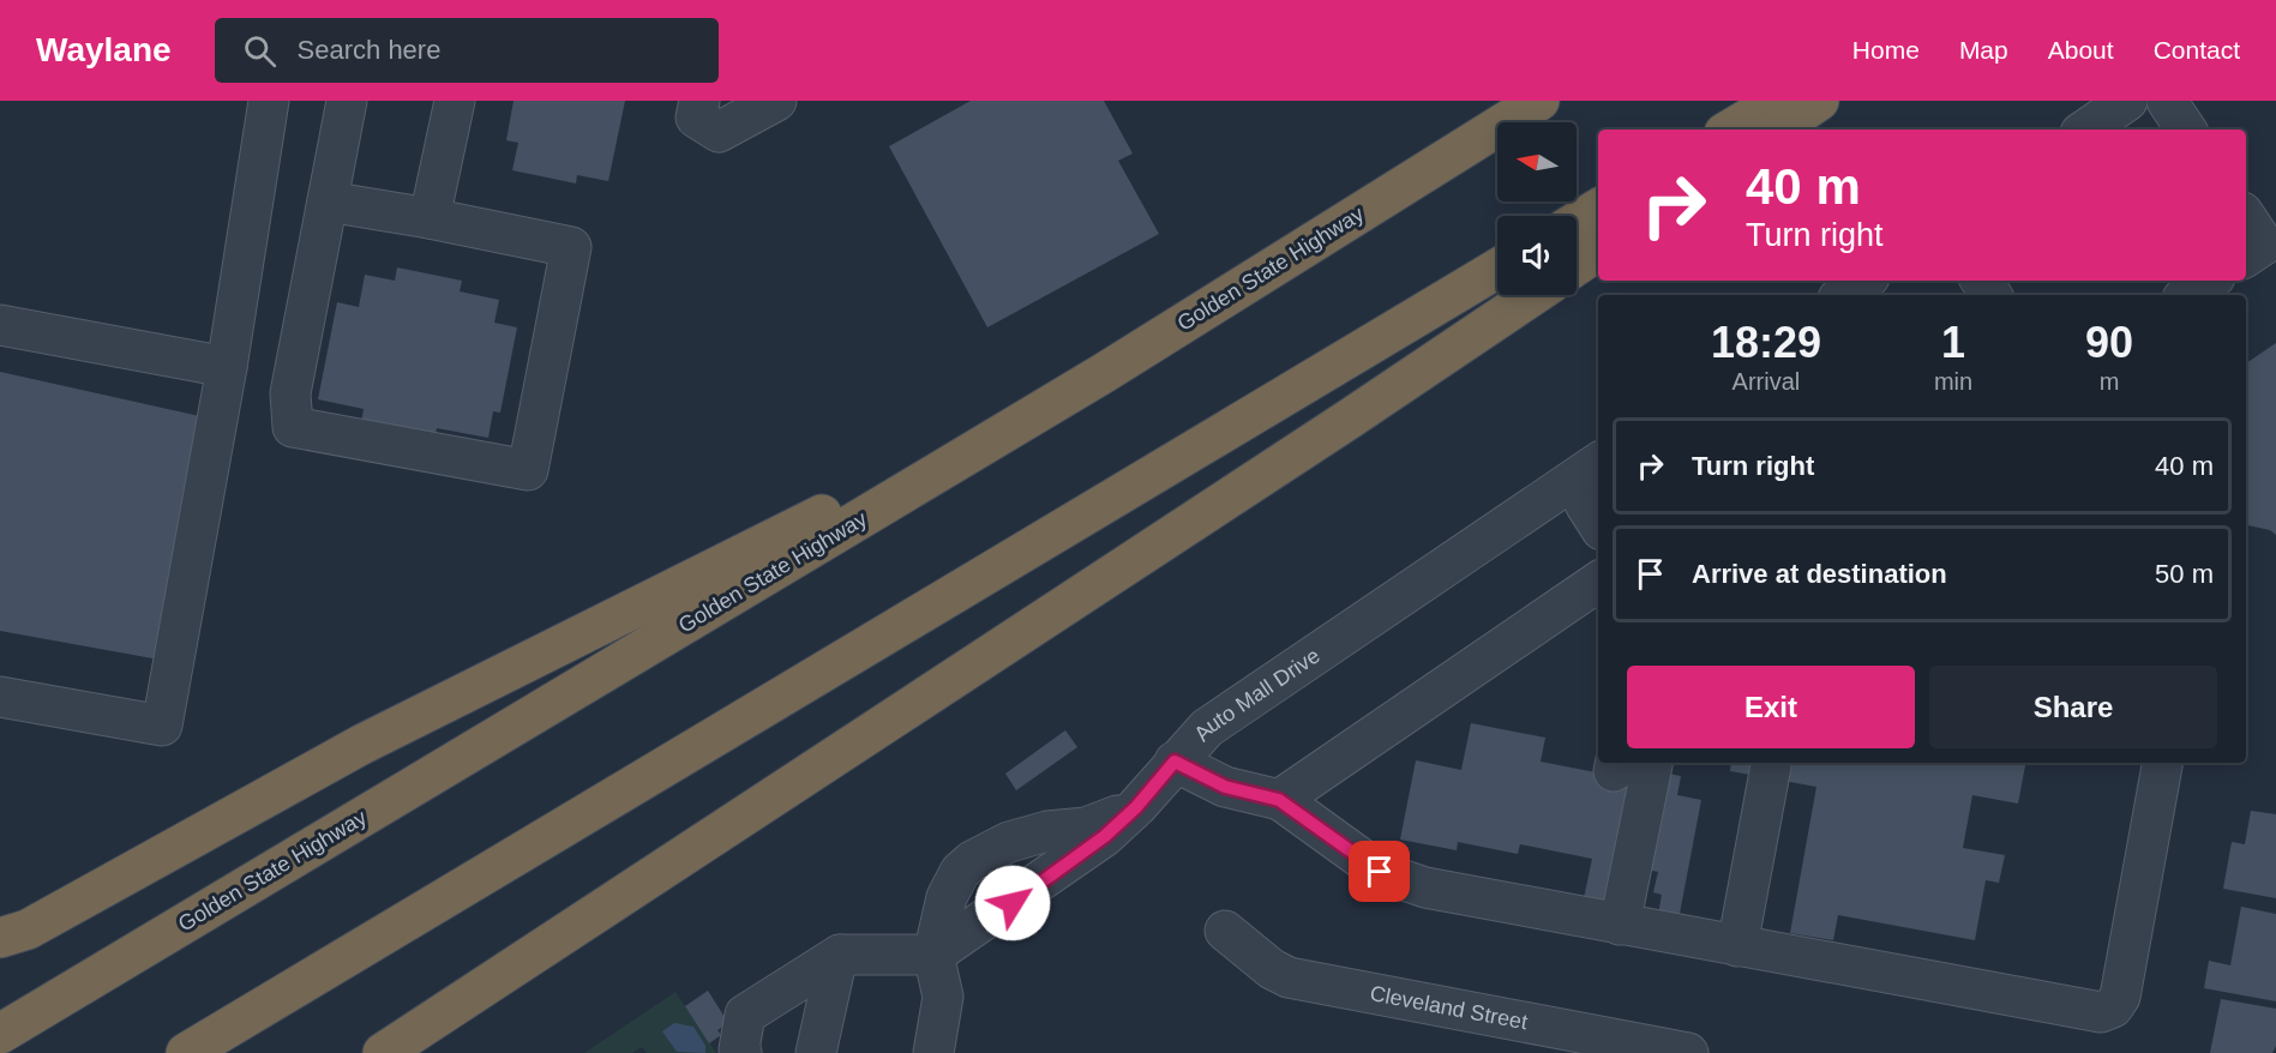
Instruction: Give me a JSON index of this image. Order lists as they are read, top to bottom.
{
  "streets": {
    "highway": ["Golden State Highway"],
    "street": ["Auto Mall Drive", "Cleveland Street"]
  },
  "north": "left",
  "page": {
    "header": "Waylane",
    "search": "Search here",
    "nav": [
      "Home",
      "Map",
      "About",
      "Contact"
    ],
    "turn": ["40 m", "Turn right"],
    "eta": [
      "18:29",
      "Arrival",
      "1",
      "min",
      "90",
      "m"
    ],
    "list": [
      {
        "name": "Turn right",
        "value": "40 m"
      },
      {
        "name": "Arrive at destination",
        "value": "50 m"
      }
    ],
    "buttons": ["Exit", "Share"]
  }
}
